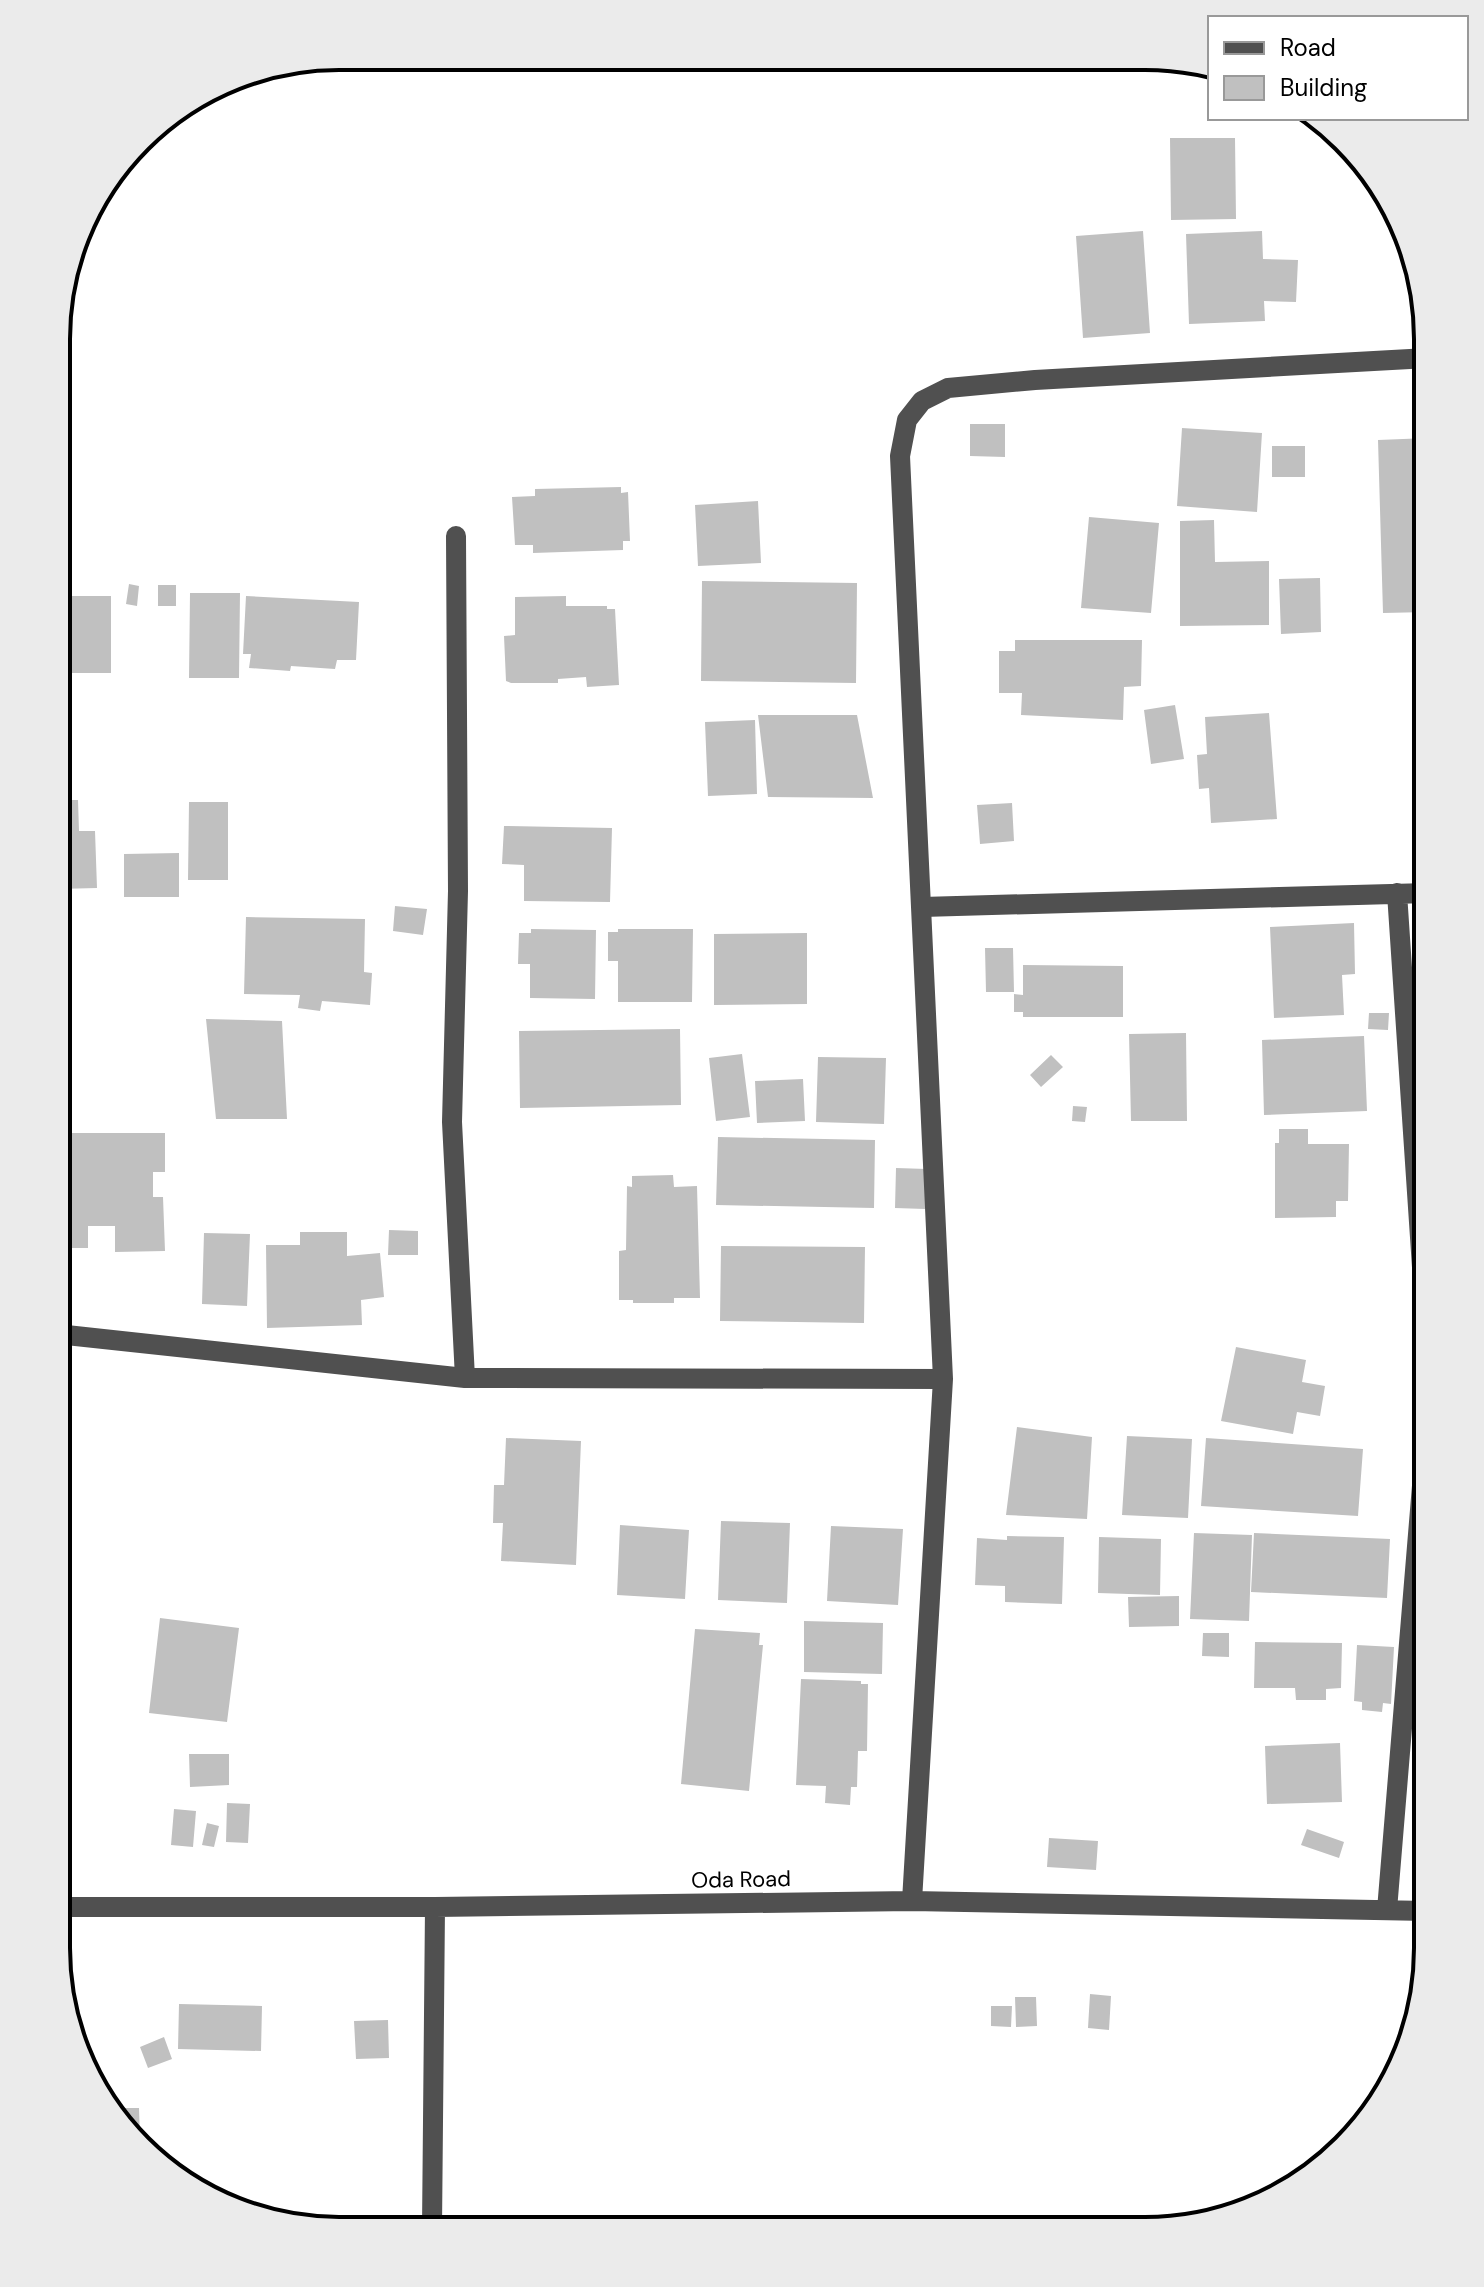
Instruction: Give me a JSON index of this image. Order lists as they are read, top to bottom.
{
  "streets": {
    "street": ["Oda Road"]
  },
  "legend": ["Road", "Building"]
}
